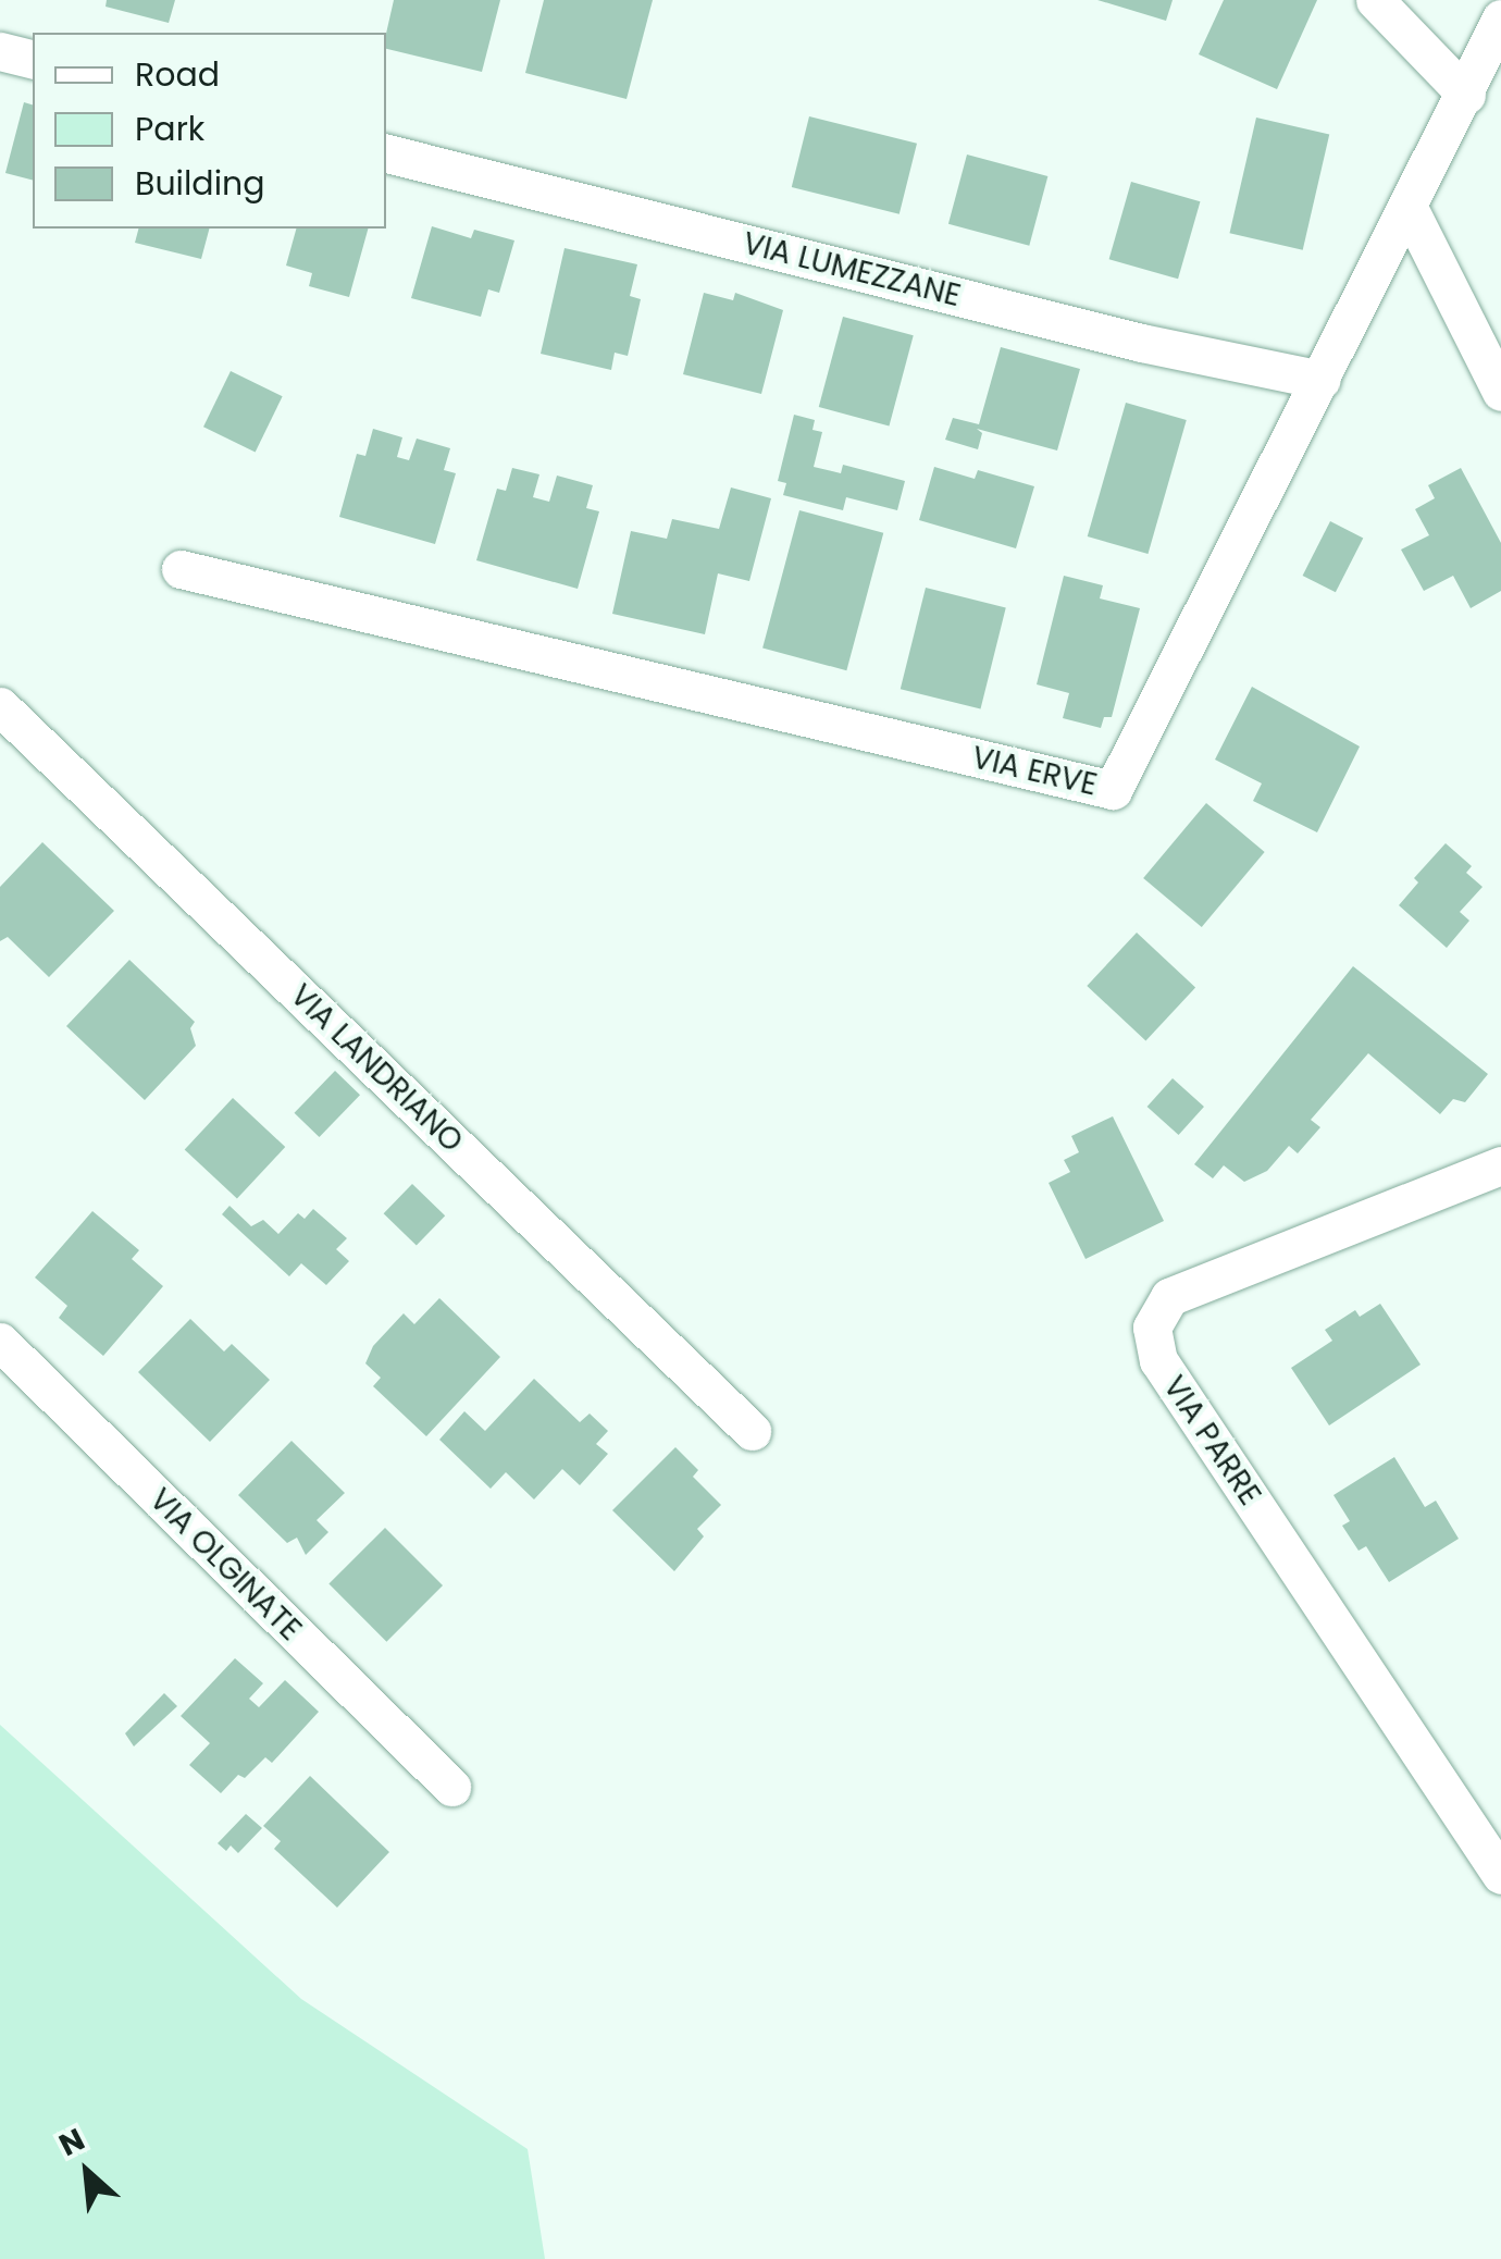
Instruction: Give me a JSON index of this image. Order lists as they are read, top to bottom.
{
  "streets": {
    "street": [
      "VIA LUMEZZANE",
      "VIA ERVE",
      "VIA LANDRIANO",
      "VIA PARRE",
      "VIA OLGINATE"
    ]
  },
  "crossings": [
    ["VIA LUMEZZANE", "VIA ERVE"]
  ],
  "legend": ["Road", "Park", "Building"],
  "north": "top left"
}
